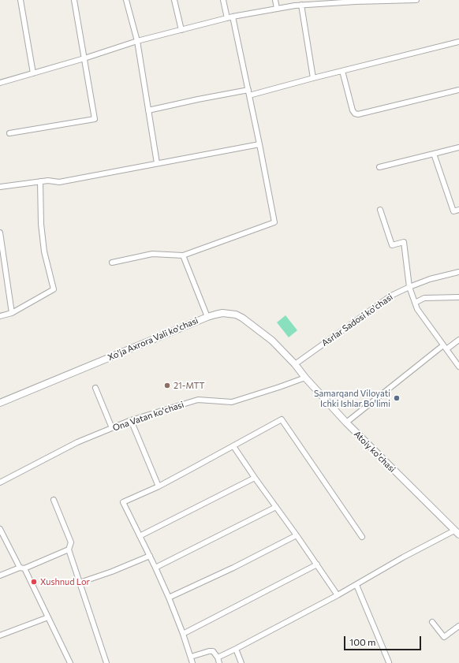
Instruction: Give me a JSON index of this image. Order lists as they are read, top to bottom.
{
  "streets": {
    "street": [
      "Asrlar Sadosi ko'chasi",
      "Xo'ja Axrora Vali ko'chasi",
      "Ona Vatan ko'chasi",
      "Atoiy ko'chasi"
    ]
  },
  "crossings": [
    ["Asrlar Sadosi ko'chasi", "Xo'ja Axrora Vali ko'chasi"],
    ["Asrlar Sadosi ko'chasi", "Atoiy ko'chasi"],
    ["Xo'ja Axrora Vali ko'chasi", "Atoiy ko'chasi"],
    ["Ona Vatan ko'chasi", "Atoiy ko'chasi"]
  ],
  "places": ["21-MTT", "Samarqand Viloyati Ichki Ishlar Bo'limi", "Xushnud Lor"],
  "scale_bar": "100 m"
}
